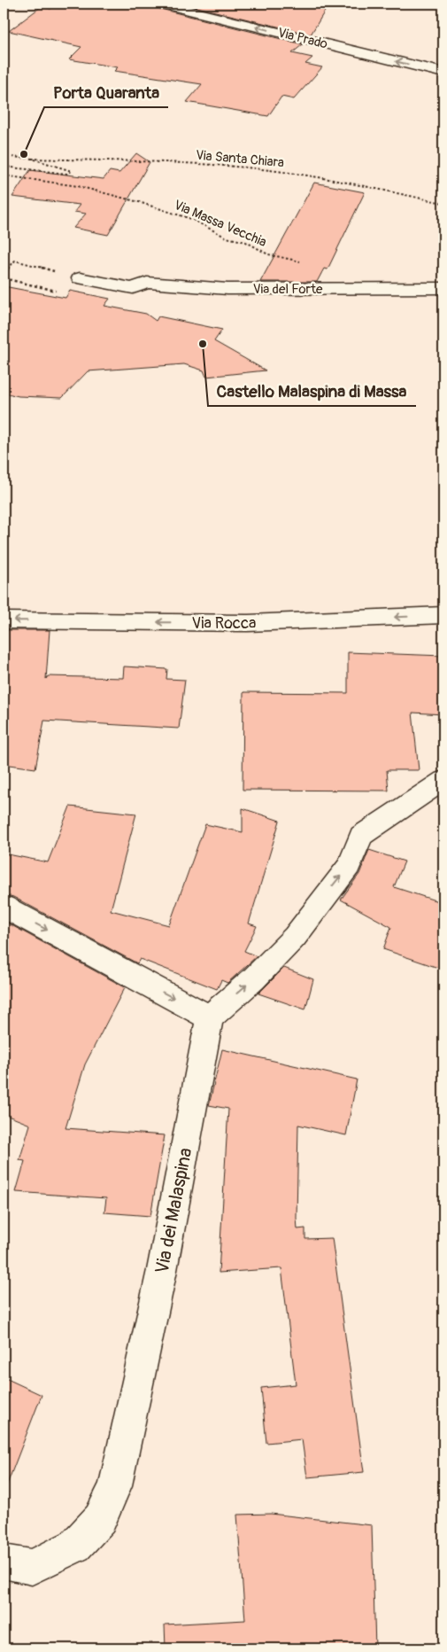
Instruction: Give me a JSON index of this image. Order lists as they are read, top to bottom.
{
  "streets": {
    "street": [
      "Via Prado",
      "Via del Forte",
      "Via Rocca",
      "Via dei Malaspina"
    ],
    "path": ["Via Santa Chiara", "Via Massa Vecchia"]
  },
  "one_way": ["Via Prado", "Via Rocca"],
  "places": ["Porta Quaranta", "Castello Malaspina di Massa"]
}
